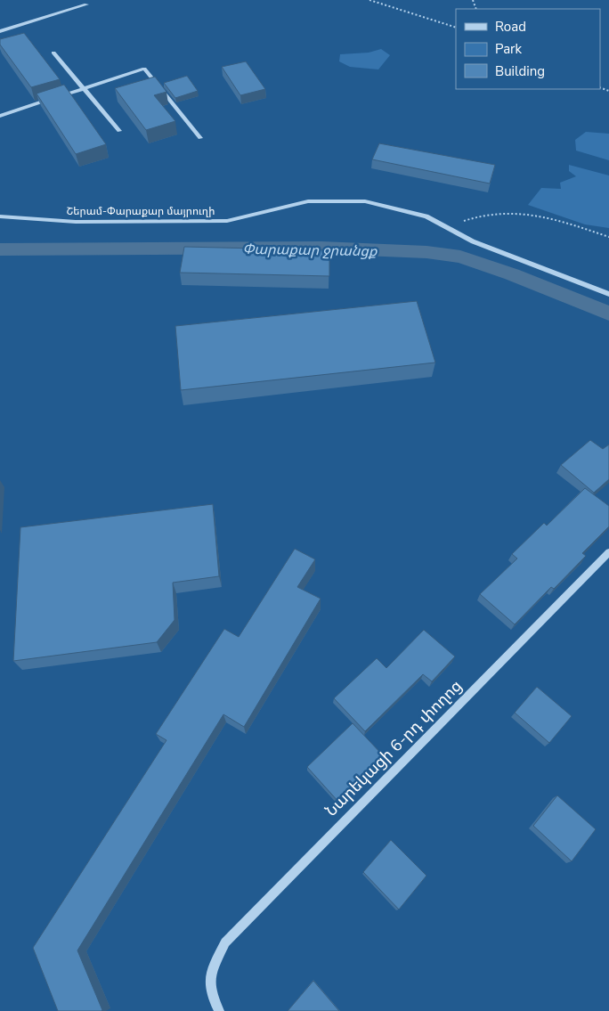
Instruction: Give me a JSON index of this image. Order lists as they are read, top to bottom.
{
  "streets": {
    "street": ["Շերամ-Փարաքար մայրուղի", "Նարեկացի 6-րդ փողոց"]
  },
  "water": ["Փարաքար ջրանցք"],
  "legend": ["Road", "Park", "Building"]
}
